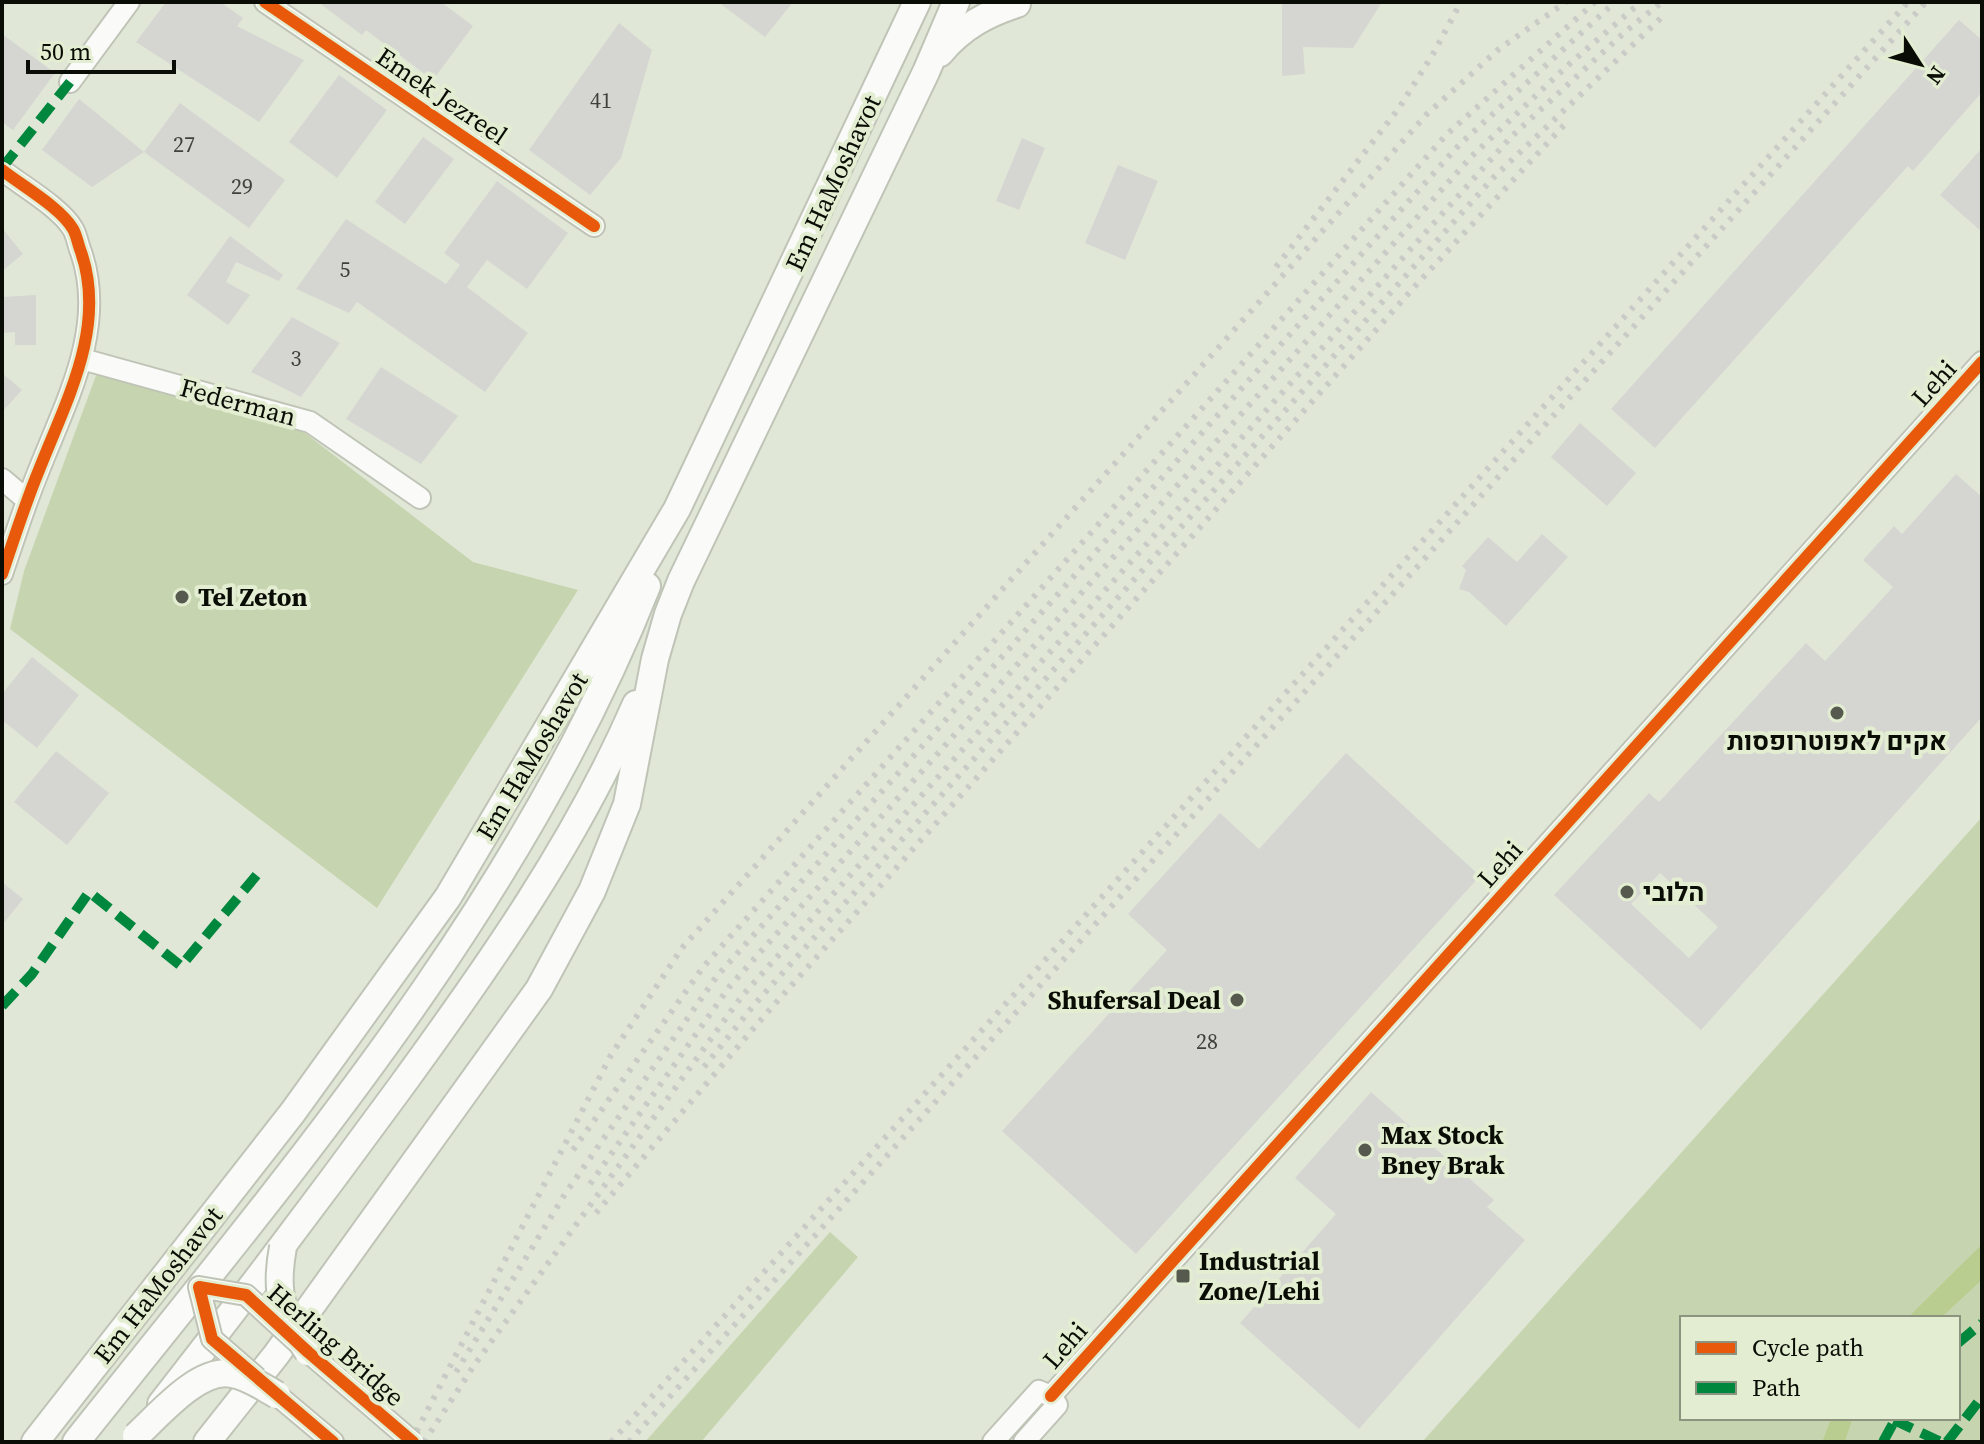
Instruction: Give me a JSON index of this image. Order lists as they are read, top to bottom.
{
  "streets": {
    "main road": ["Em HaMoshavot"],
    "street": [
      "Emek Jezreel",
      "Lehi",
      "Federman",
      "Herling Bridge"
    ]
  },
  "places": {
    "other": [
      "Tel Zeton",
      "אקים לאפוטרופסות",
      "הלובי",
      "Shufersal Deal",
      "Max Stock Bney Brak"
    ],
    "transit": ["Industrial Zone/Lehi"]
  },
  "house_numbers": [
    "41",
    "27",
    "29",
    "5",
    "3",
    "28"
  ],
  "legend": ["Cycle path", "Path"],
  "scale_bar": "50 m",
  "north": "bottom right"
}
